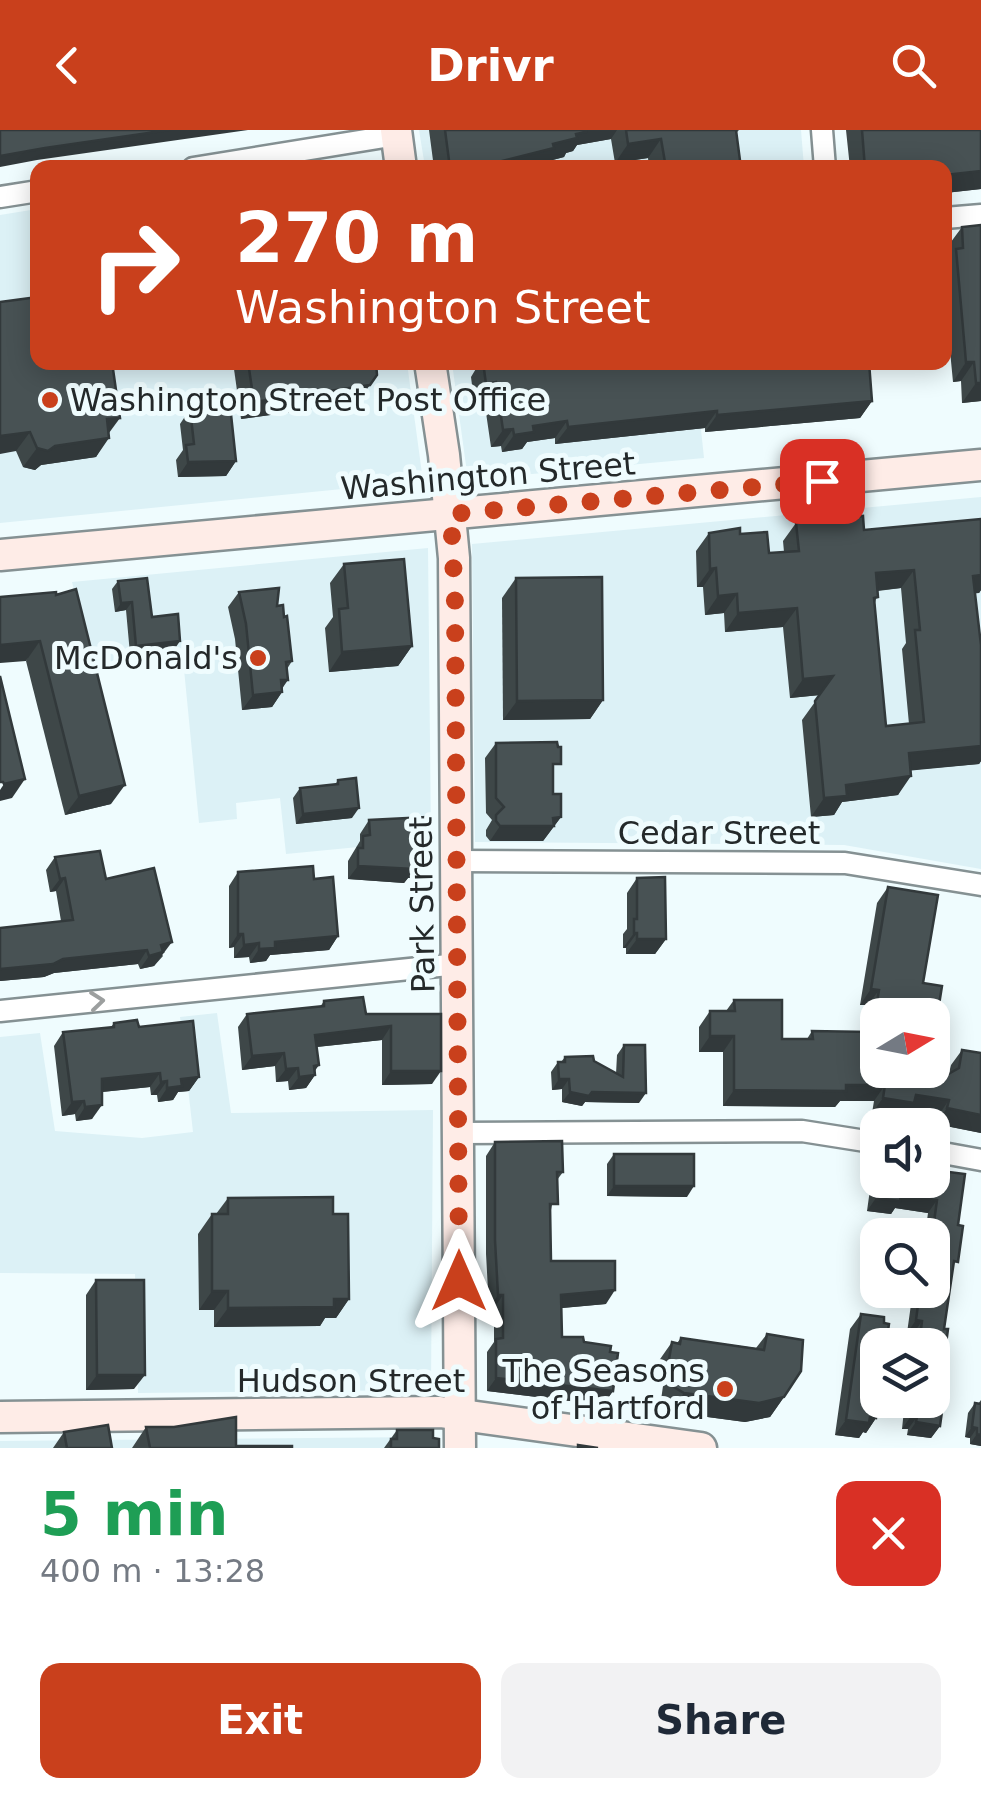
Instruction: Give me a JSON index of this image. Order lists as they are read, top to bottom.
{
  "streets": {
    "main road": ["Washington Street", "Park Street", "Hudson Street"],
    "street": ["Cedar Street"]
  },
  "crossings": [
    ["Washington Street", "Park Street"],
    ["Cedar Street", "Park Street"],
    ["Park Street", "Hudson Street"]
  ],
  "places": ["Washington Street Post Office", "McDonald's", "The Seasons of Hartford"],
  "north": "right",
  "page": {
    "header": "Drivr",
    "turn": ["270 m", "Washington Street"],
    "heading": ["5 min", "400 m · 13:28"],
    "buttons": ["Exit", "Share"]
  }
}
